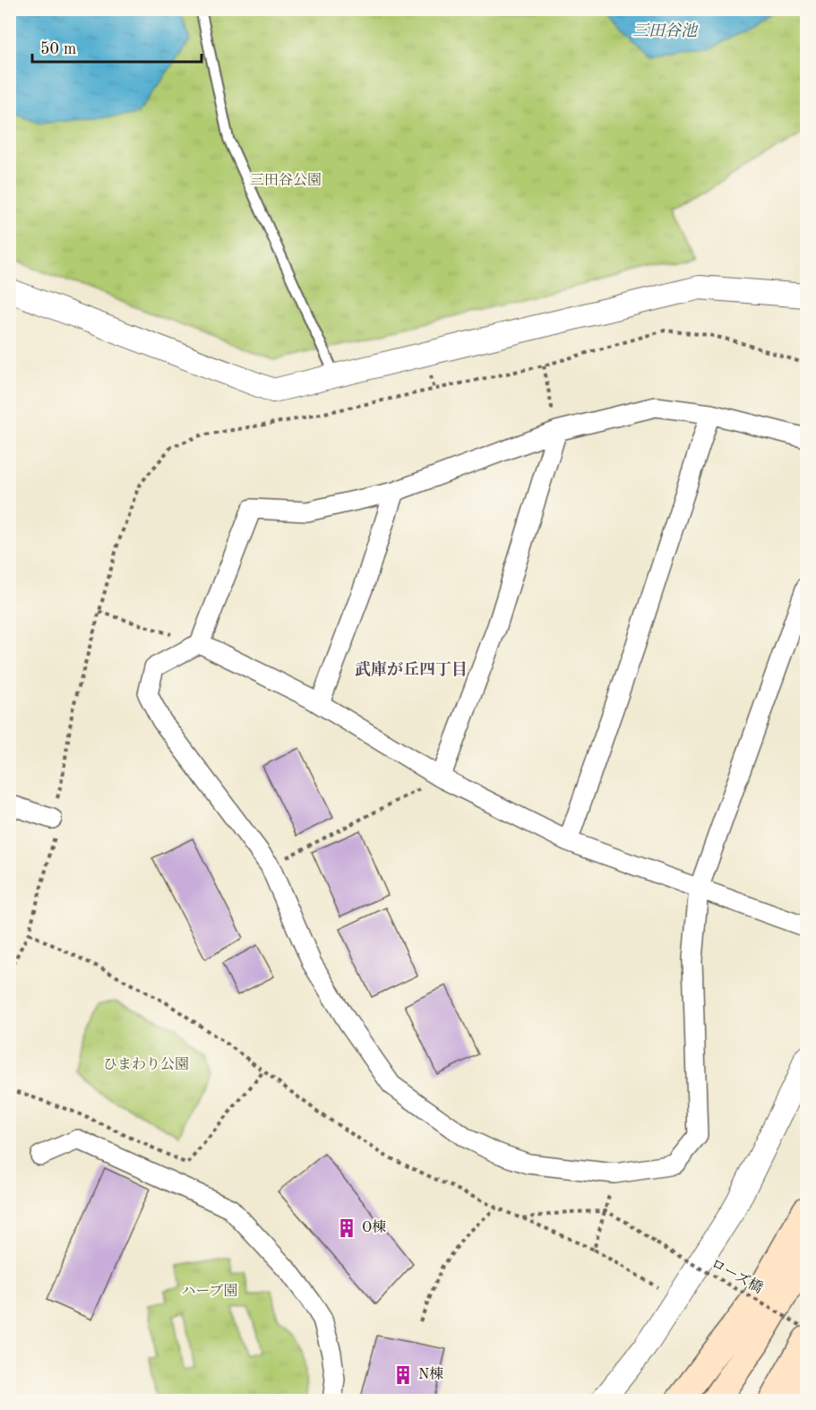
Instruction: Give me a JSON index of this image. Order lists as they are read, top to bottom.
{
  "streets": {
    "path": ["ローズ橋"]
  },
  "districts": ["武庫が丘四丁目"],
  "water": ["三田谷池"],
  "parks": ["三田谷公園", "ひまわり公園", "ハーブ園"],
  "places": {
    "building": ["O棟", "N棟"]
  },
  "scale_bar": "50 m"
}
